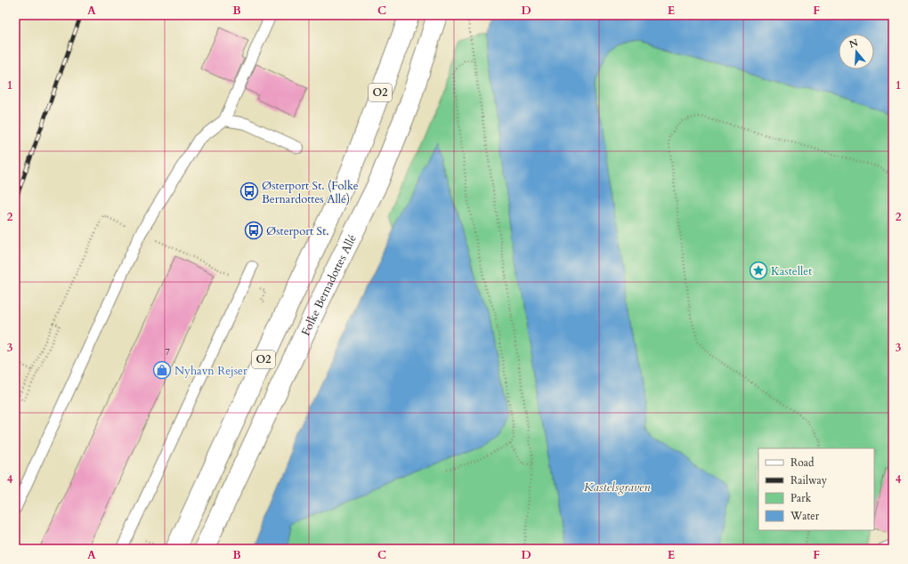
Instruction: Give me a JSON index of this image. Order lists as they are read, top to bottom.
{
  "streets": {
    "main road": ["O2", "Folke Bernadottes Allé"]
  },
  "water": ["Kastelsgraven"],
  "places": {
    "bus stop": ["Østerport St. (Folke Bernardottes Allé)", "Østerport St."],
    "place": ["Kastellet"],
    "shop": ["Nyhavn Rejser"]
  },
  "house_numbers": ["7"],
  "legend": [
    "Road",
    "Railway",
    "Park",
    "Water"
  ],
  "north": "top",
  "grid": {
    "columns": [
      "A",
      "B",
      "C",
      "D",
      "E",
      "F"
    ],
    "rows": [
      "1",
      "2",
      "3",
      "4"
    ]
  }
}
